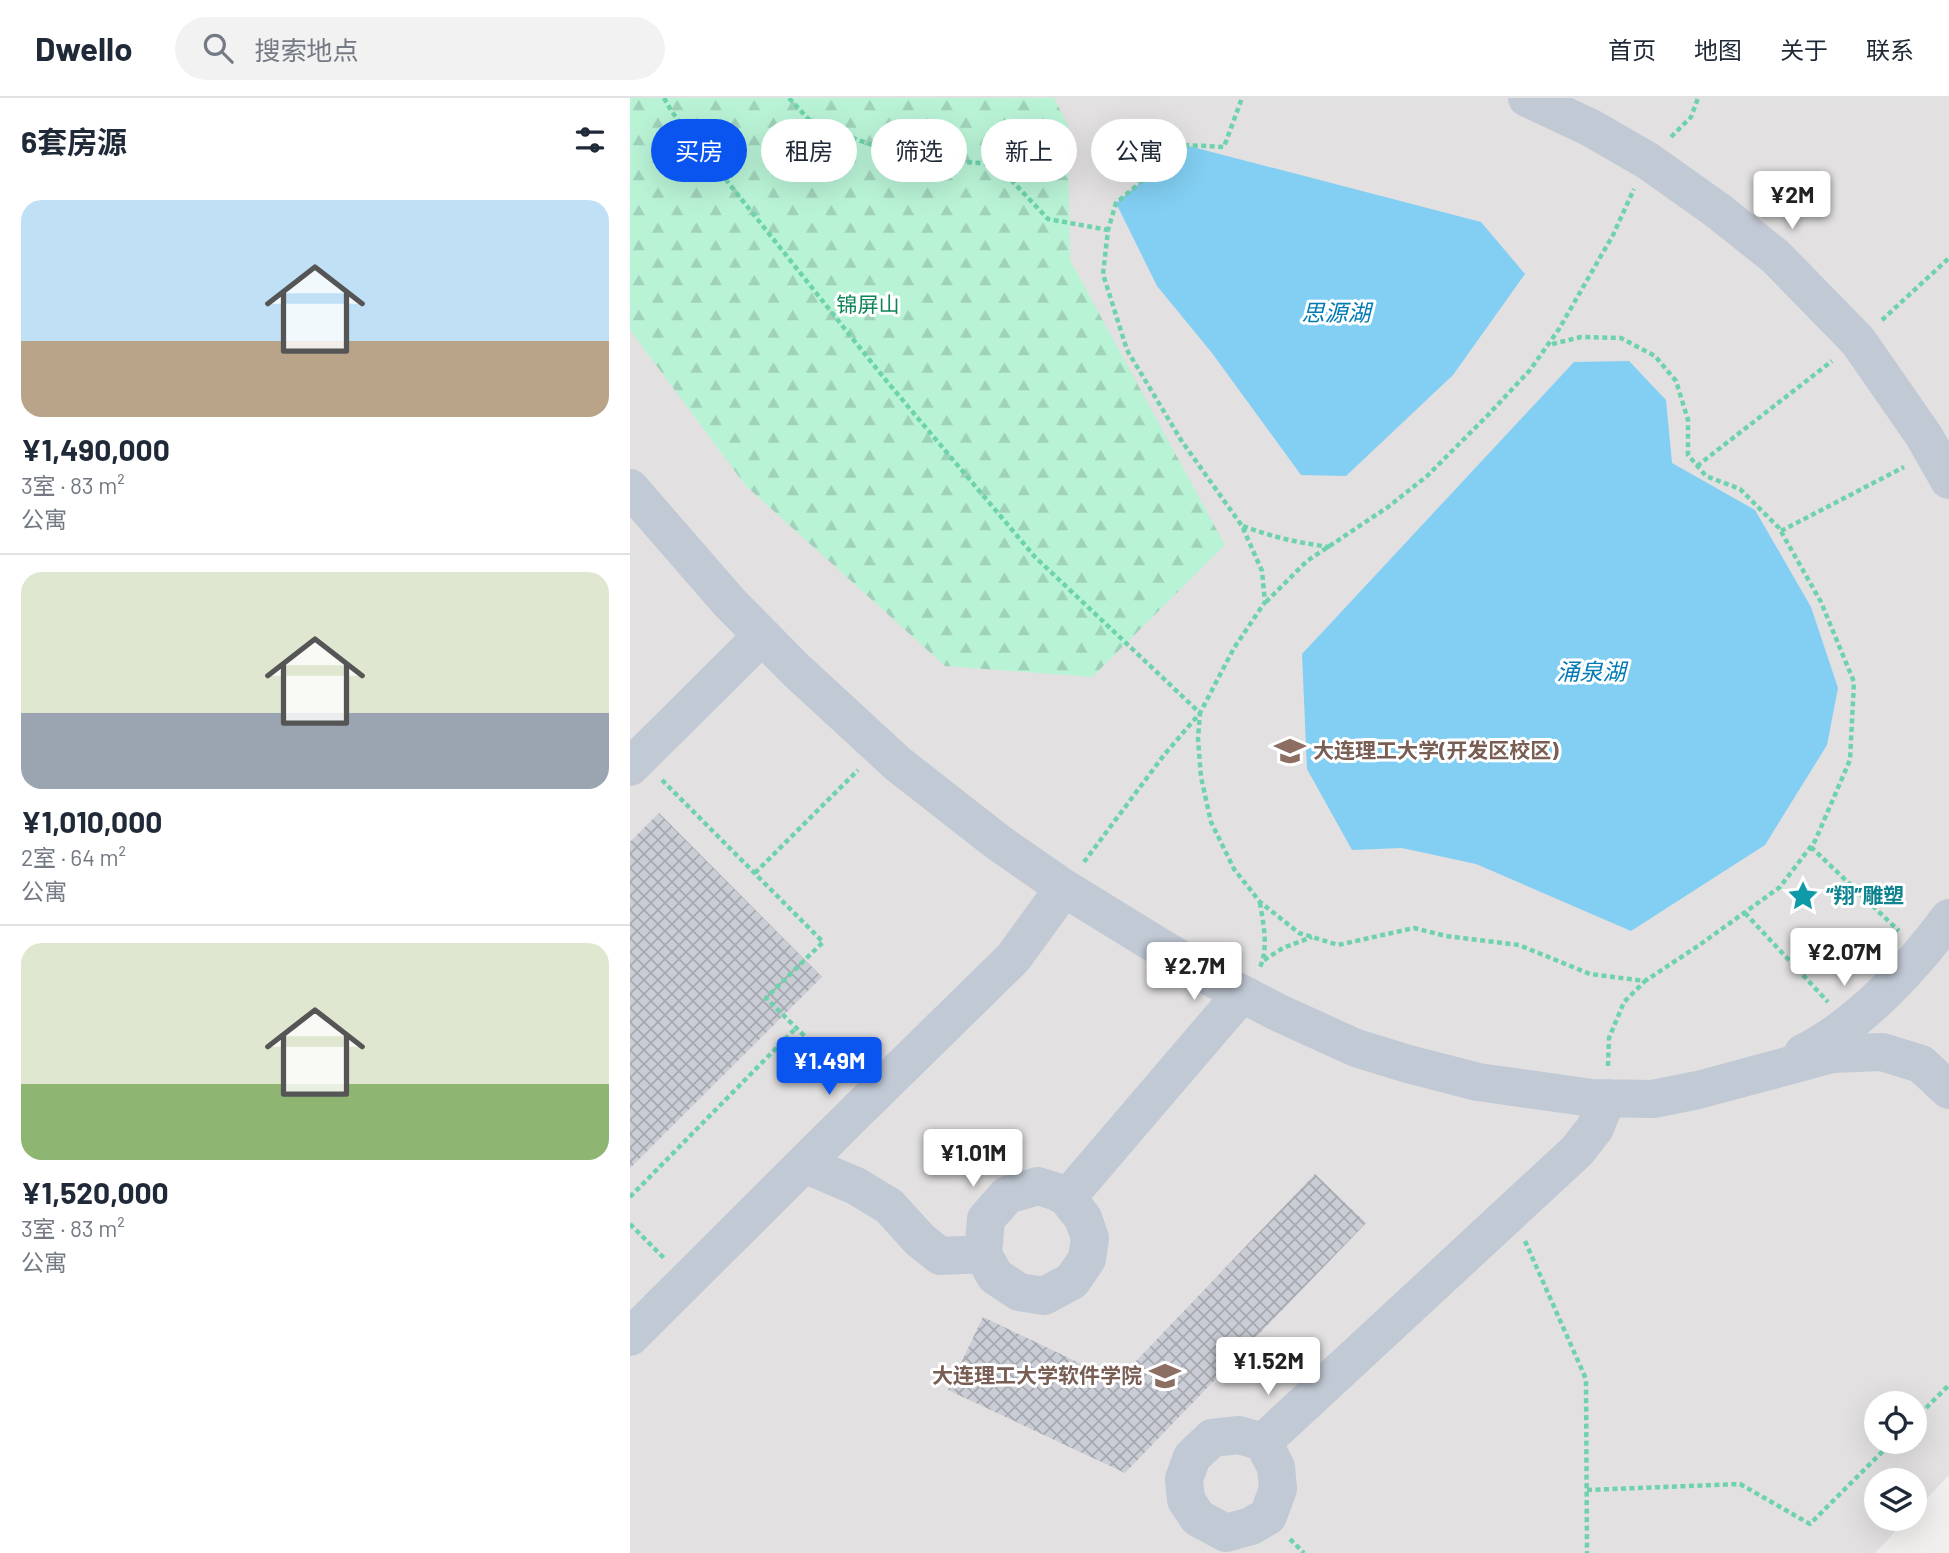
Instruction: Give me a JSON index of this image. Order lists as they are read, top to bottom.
{
  "water": ["思源湖", "涌泉湖"],
  "parks": ["锦屏山"],
  "places": {
    "school or university": ["大连理工大学(开发区校区)", "大连理工大学软件学院"],
    "place": ["“翔”雕塑"]
  },
  "page": {
    "header": "Dwello",
    "search": "搜索地点",
    "nav": [
      "首页",
      "地图",
      "关于",
      "联系"
    ],
    "heading": "6套房源",
    "chip": [
      "买房",
      "租房",
      "筛选",
      "新上",
      "公寓"
    ],
    "price": [
      "¥2M",
      "¥2.07M",
      "¥2.7M",
      "¥1.49M",
      "¥1.01M",
      "¥1.52M"
    ],
    "list": [
      {
        "name": "¥1,490,000",
        "note": "3室 · 83 m² · 公寓"
      },
      {
        "name": "¥1,010,000",
        "note": "2室 · 64 m² · 公寓"
      },
      {
        "name": "¥1,520,000",
        "note": "3室 · 83 m² · 公寓"
      }
    ]
  }
}
